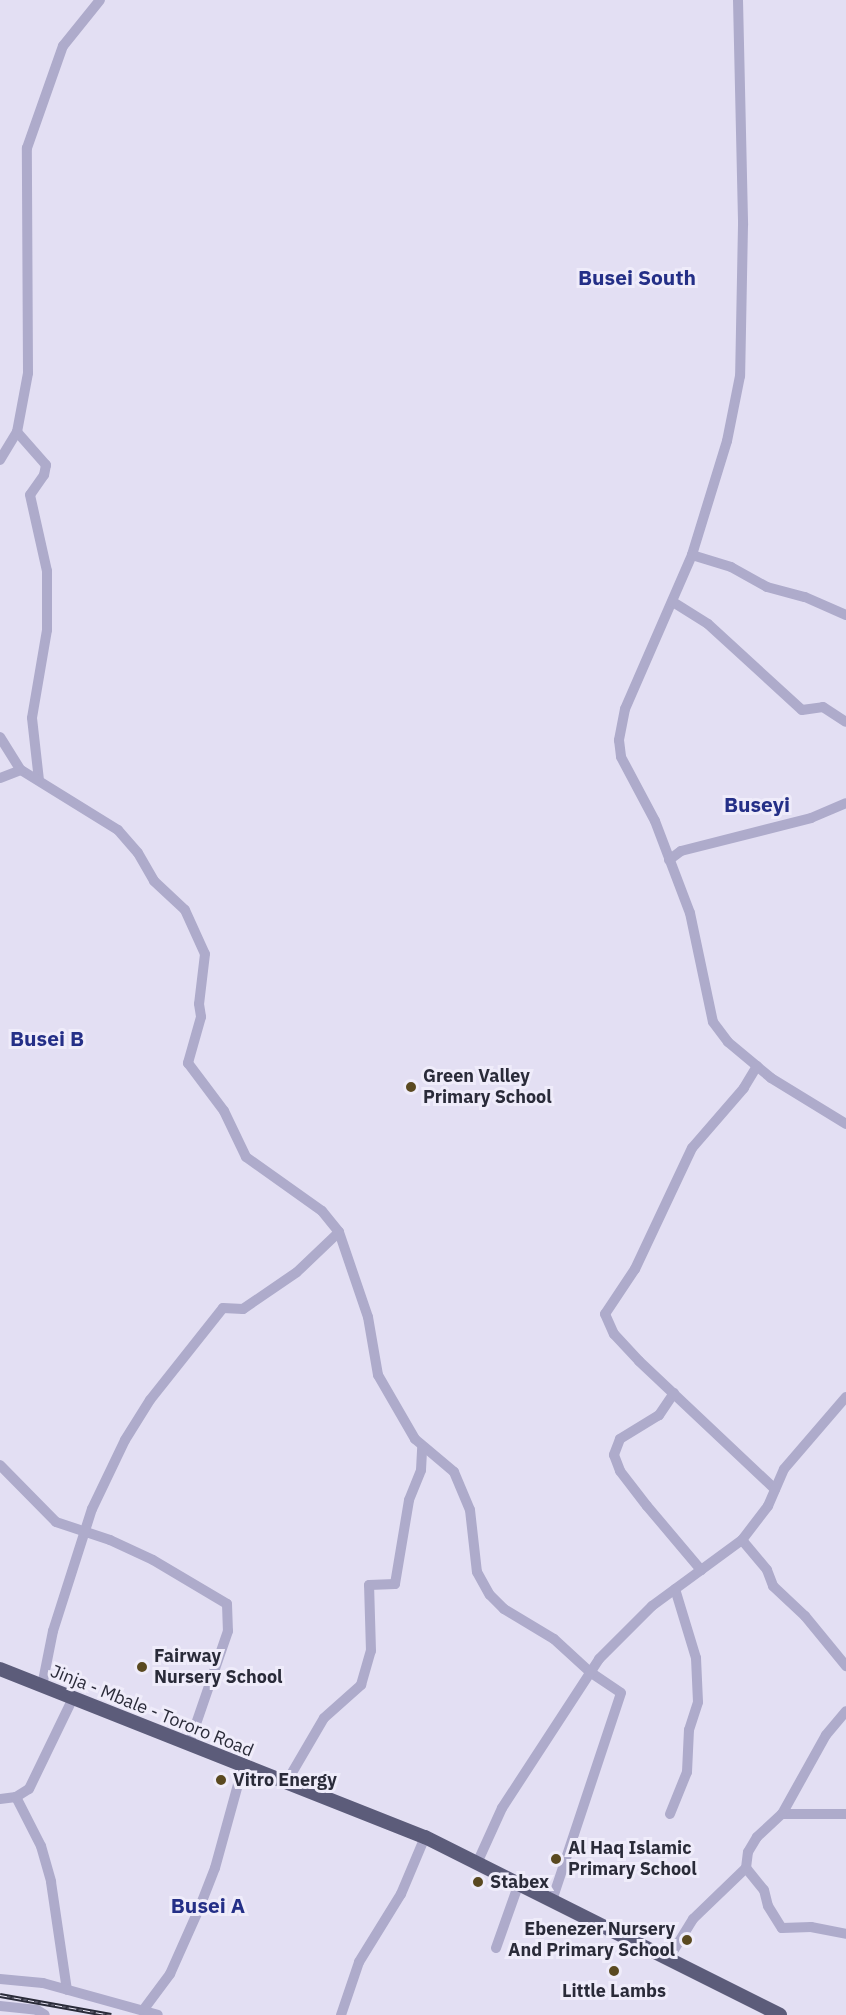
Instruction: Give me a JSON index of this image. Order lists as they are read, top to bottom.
{
  "streets": {
    "main road": ["Jinja - Mbale - Tororo Road"]
  },
  "districts": [
    "Busei South",
    "Buseyi",
    "Busei B",
    "Busei A"
  ],
  "places": [
    "Green Valley Primary School",
    "Fairway Nursery School",
    "Vitro Energy",
    "Al Haq Islamic Primary School",
    "Stabex",
    "Ebenezer Nursery And Primary School",
    "Little Lambs"
  ]
}
